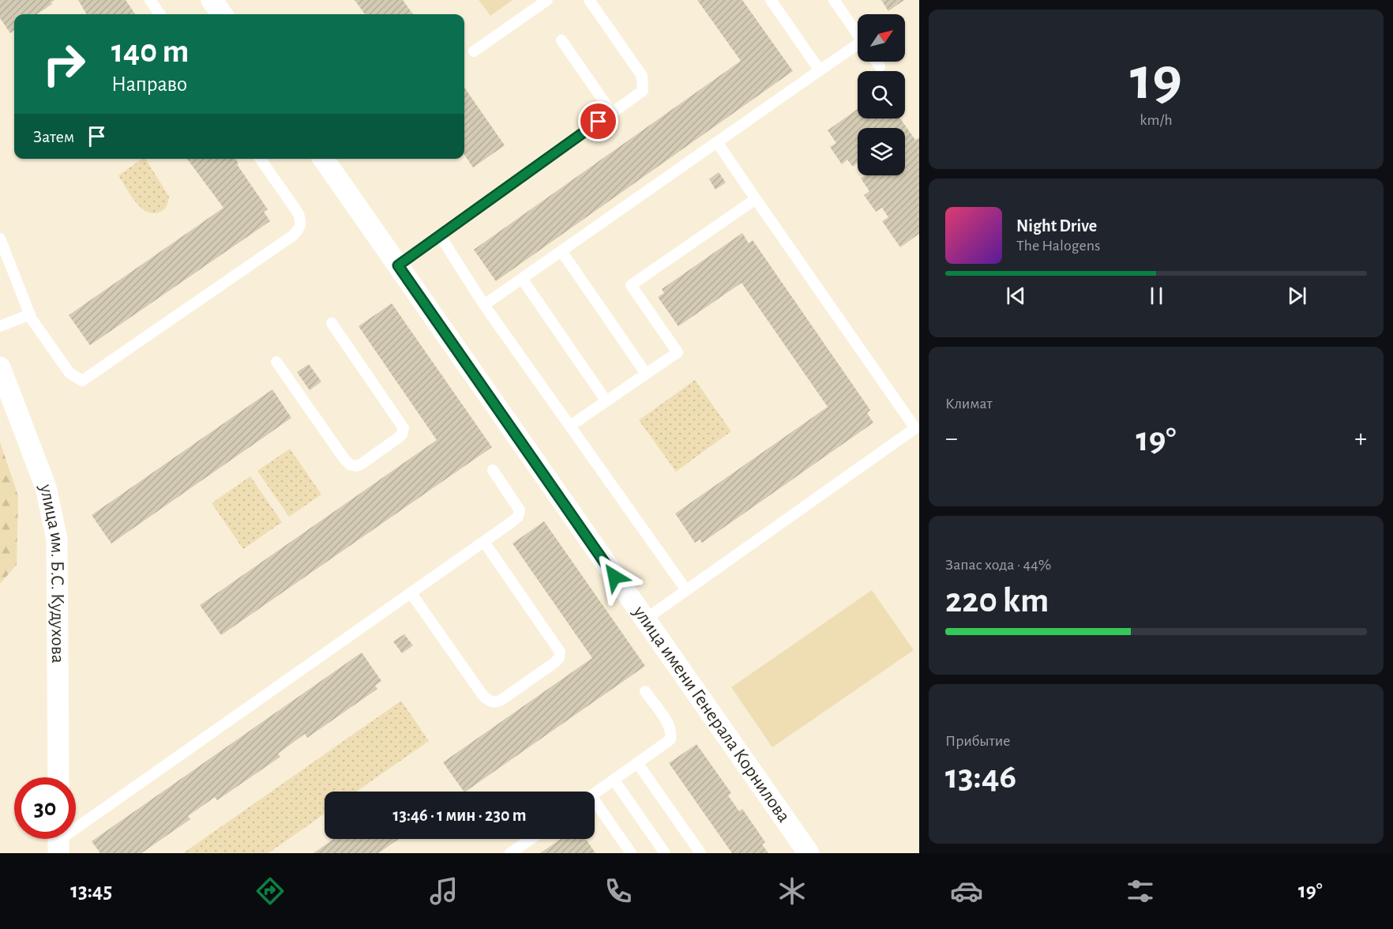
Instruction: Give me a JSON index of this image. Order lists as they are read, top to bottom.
{
  "streets": {
    "street": ["улица им. Б.С. Кудухова", "улица имени Генерала Корнилова"]
  },
  "north": "top right",
  "page": {
    "tile": [
      ["19", "km/h"],
      "Климат",
      ["Запас хода · 44%", "220 km"],
      ["Прибытие", "13:46"]
    ],
    "turn": ["140 m", "Направо"],
    "then": "Затем",
    "song": ["Night Drive", "The Halogens"],
    "heat": ["−", "19°", "+"],
    "limit": "30",
    "trip": "13:46 · 1 мин · 230 m",
    "tabs": ["13:45", "19°"]
  }
}
